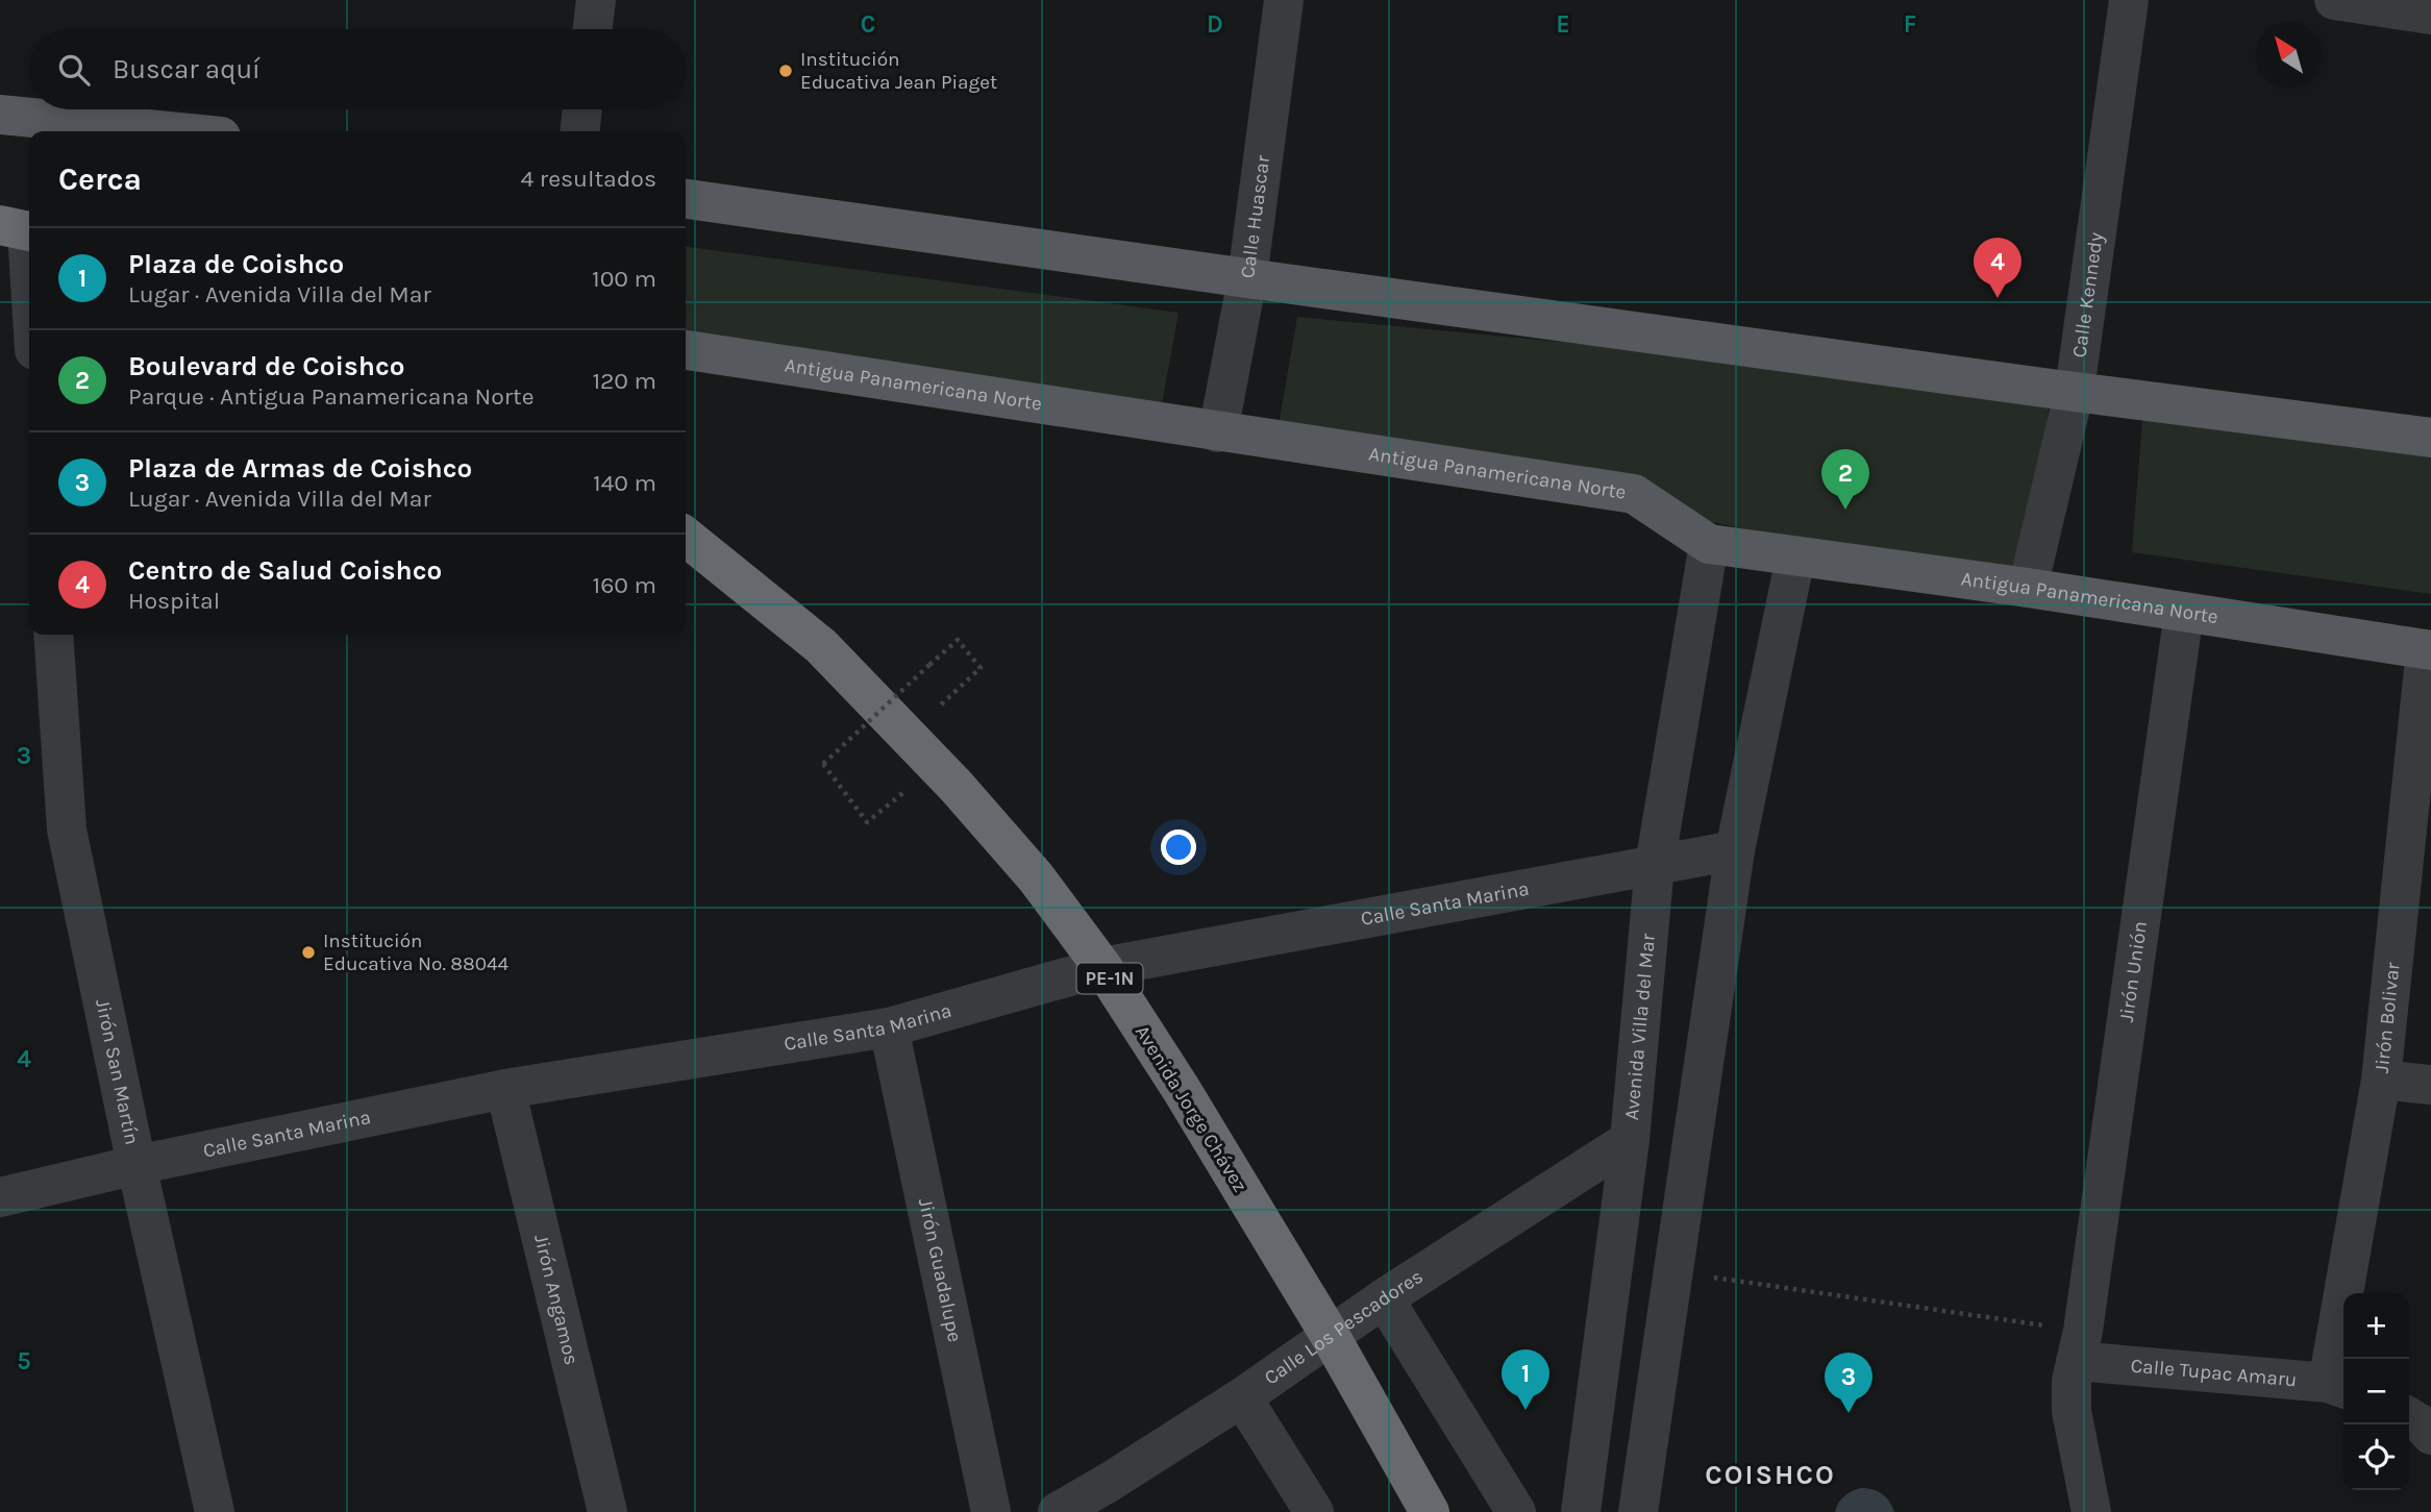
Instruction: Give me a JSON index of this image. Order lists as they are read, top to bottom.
{
  "streets": {
    "highway": ["PE-1N", "Avenida Jorge Chávez"],
    "main road": ["Antigua Panamericana Norte"],
    "street": [
      "Calle Huascar",
      "Calle Kennedy",
      "Calle Santa Marina",
      "Jirón Unión",
      "Jirón Bolivar",
      "Avenida Villa del Mar",
      "Jirón San Martín",
      "Jirón Guadalupe",
      "Jirón Angamos",
      "Calle Los Pescadores",
      "Calle Tupac Amaru"
    ]
  },
  "crossings": [
    ["Calle Huascar", "Antigua Panamericana Norte"],
    ["Calle Kennedy", "Antigua Panamericana Norte"],
    ["Antigua Panamericana Norte", "Jirón Unión"],
    ["Antigua Panamericana Norte", "Jirón Bolivar"],
    ["Antigua Panamericana Norte", "Avenida Villa del Mar"],
    ["Calle Santa Marina", "Avenida Villa del Mar"],
    ["Calle Santa Marina", "Jirón San Martín"],
    ["Calle Santa Marina", "Avenida Jorge Chávez"],
    ["Calle Santa Marina", "Jirón Guadalupe"],
    ["Calle Santa Marina", "Jirón Angamos"],
    ["Jirón Unión", "Calle Tupac Amaru"],
    ["Jirón Bolivar", "Calle Tupac Amaru"],
    ["Avenida Villa del Mar", "Calle Los Pescadores"],
    ["Avenida Jorge Chávez", "Calle Los Pescadores"]
  ],
  "districts": ["COISHCO"],
  "places": ["Institución Educativa Jean Piaget", "Institución Educativa No. 88044"],
  "north": "top left",
  "page": {
    "search": "Buscar aquí",
    "heading": ["Cerca", "4 resultados"],
    "list": [
      {
        "mark": "1",
        "name": "Plaza de Coishco",
        "note": "Lugar · Avenida Villa del Mar",
        "value": "100 m"
      },
      {
        "mark": "2",
        "name": "Boulevard de Coishco",
        "note": "Parque · Antigua Panamericana Norte",
        "value": "120 m"
      },
      {
        "mark": "3",
        "name": "Plaza de Armas de Coishco",
        "note": "Lugar · Avenida Villa del Mar",
        "value": "140 m"
      },
      {
        "mark": "4",
        "name": "Centro de Salud Coishco",
        "note": "Hospital",
        "value": "160 m"
      }
    ],
    "pins": [
      "4",
      "2",
      "1",
      "3"
    ],
    "map_buttons": ["+", "−"]
  },
  "grid": {
    "columns": [
      "C",
      "D",
      "E",
      "F"
    ],
    "rows": ["3", "4", "5"]
  }
}
